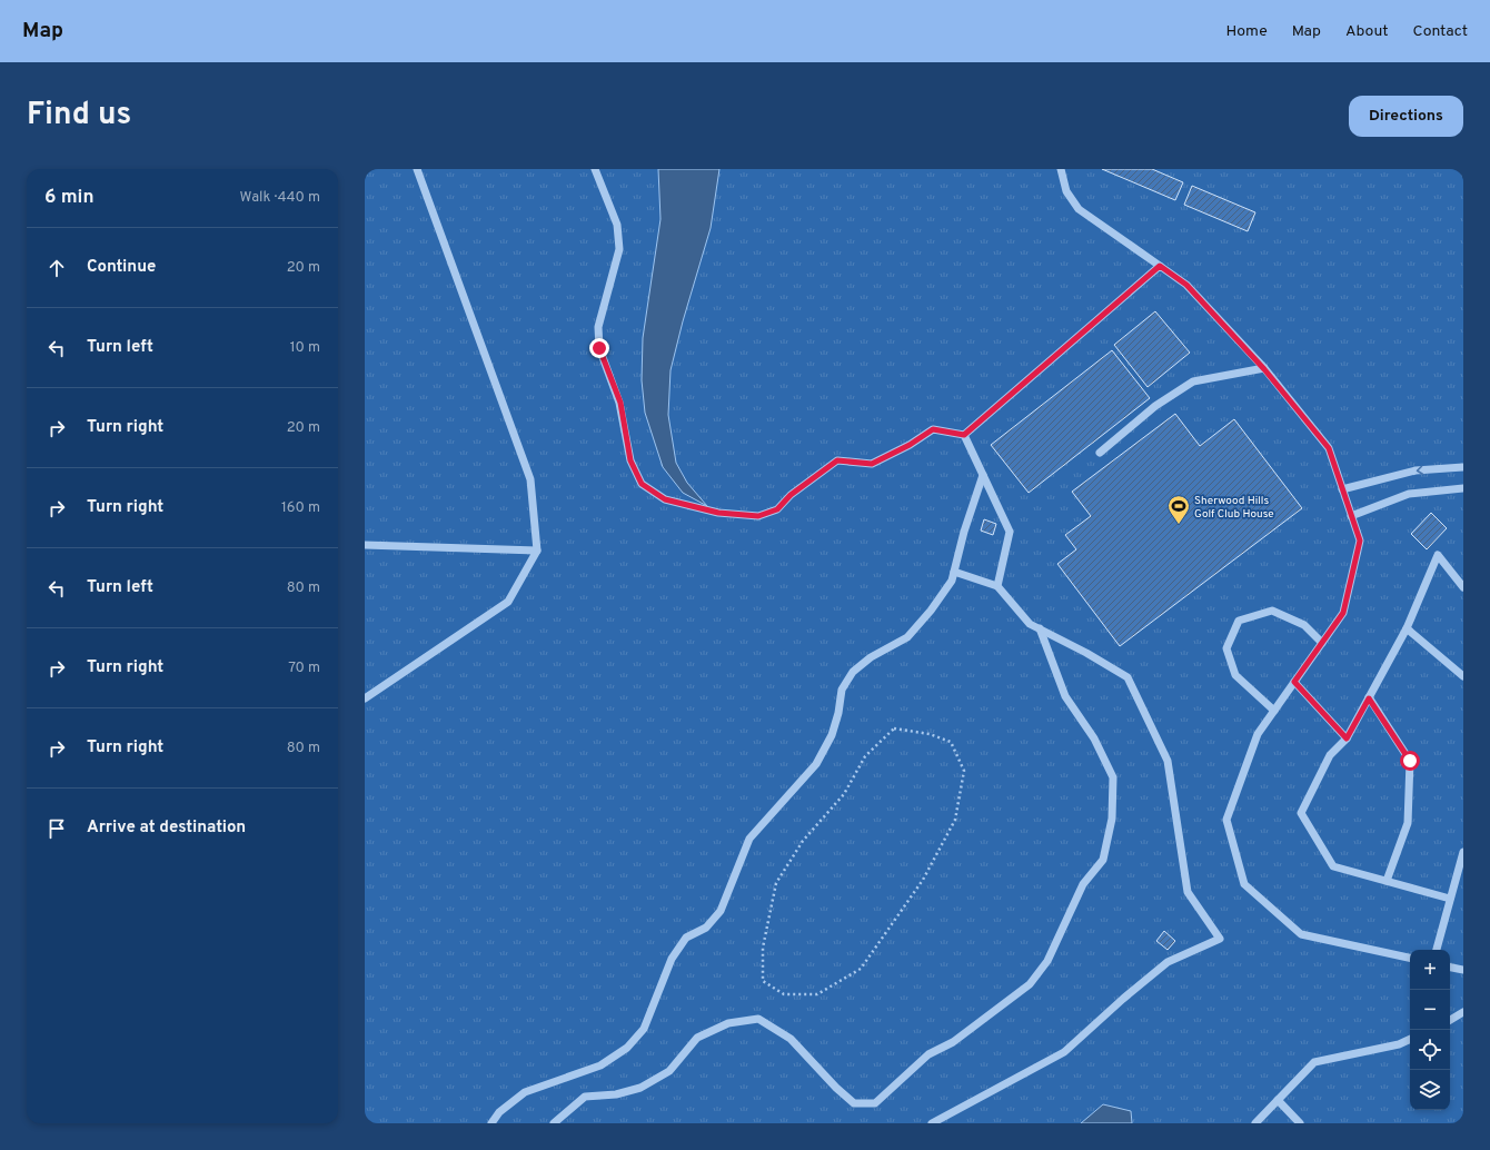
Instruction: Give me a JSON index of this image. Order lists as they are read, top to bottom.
{
  "places": {
    "sports": ["Sherwood Hills Golf Club House"]
  },
  "page": {
    "header": "Map",
    "nav": [
      "Home",
      "Map",
      "About",
      "Contact"
    ],
    "title": "Find us",
    "buttons": "Directions",
    "heading": ["6 min", "Walk · 440 m"],
    "list": [
      ["Continue", "20 m"],
      ["Turn left", "10 m"],
      ["Turn right", "20 m"],
      ["Turn right", "160 m"],
      ["Turn left", "80 m"],
      ["Turn right", "70 m"],
      ["Turn right", "80 m"],
      "Arrive at destination"
    ],
    "map_buttons": ["+", "−"]
  }
}
